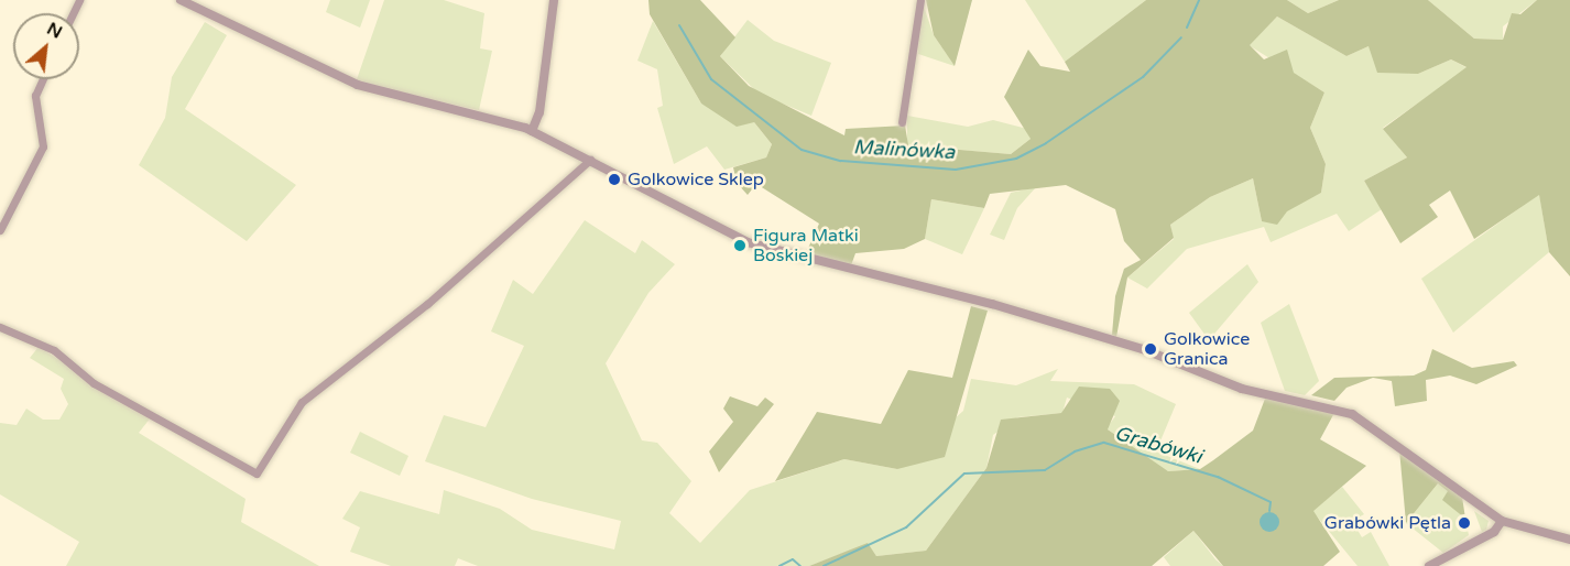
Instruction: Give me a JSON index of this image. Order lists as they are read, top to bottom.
{
  "water": ["Malinówka", "Grabówki"],
  "places": [
    "Golkowice Sklep",
    "Figura Matki Boskiej",
    "Golkowice Granica",
    "Grabówki Pętla"
  ],
  "north": "top right"
}
